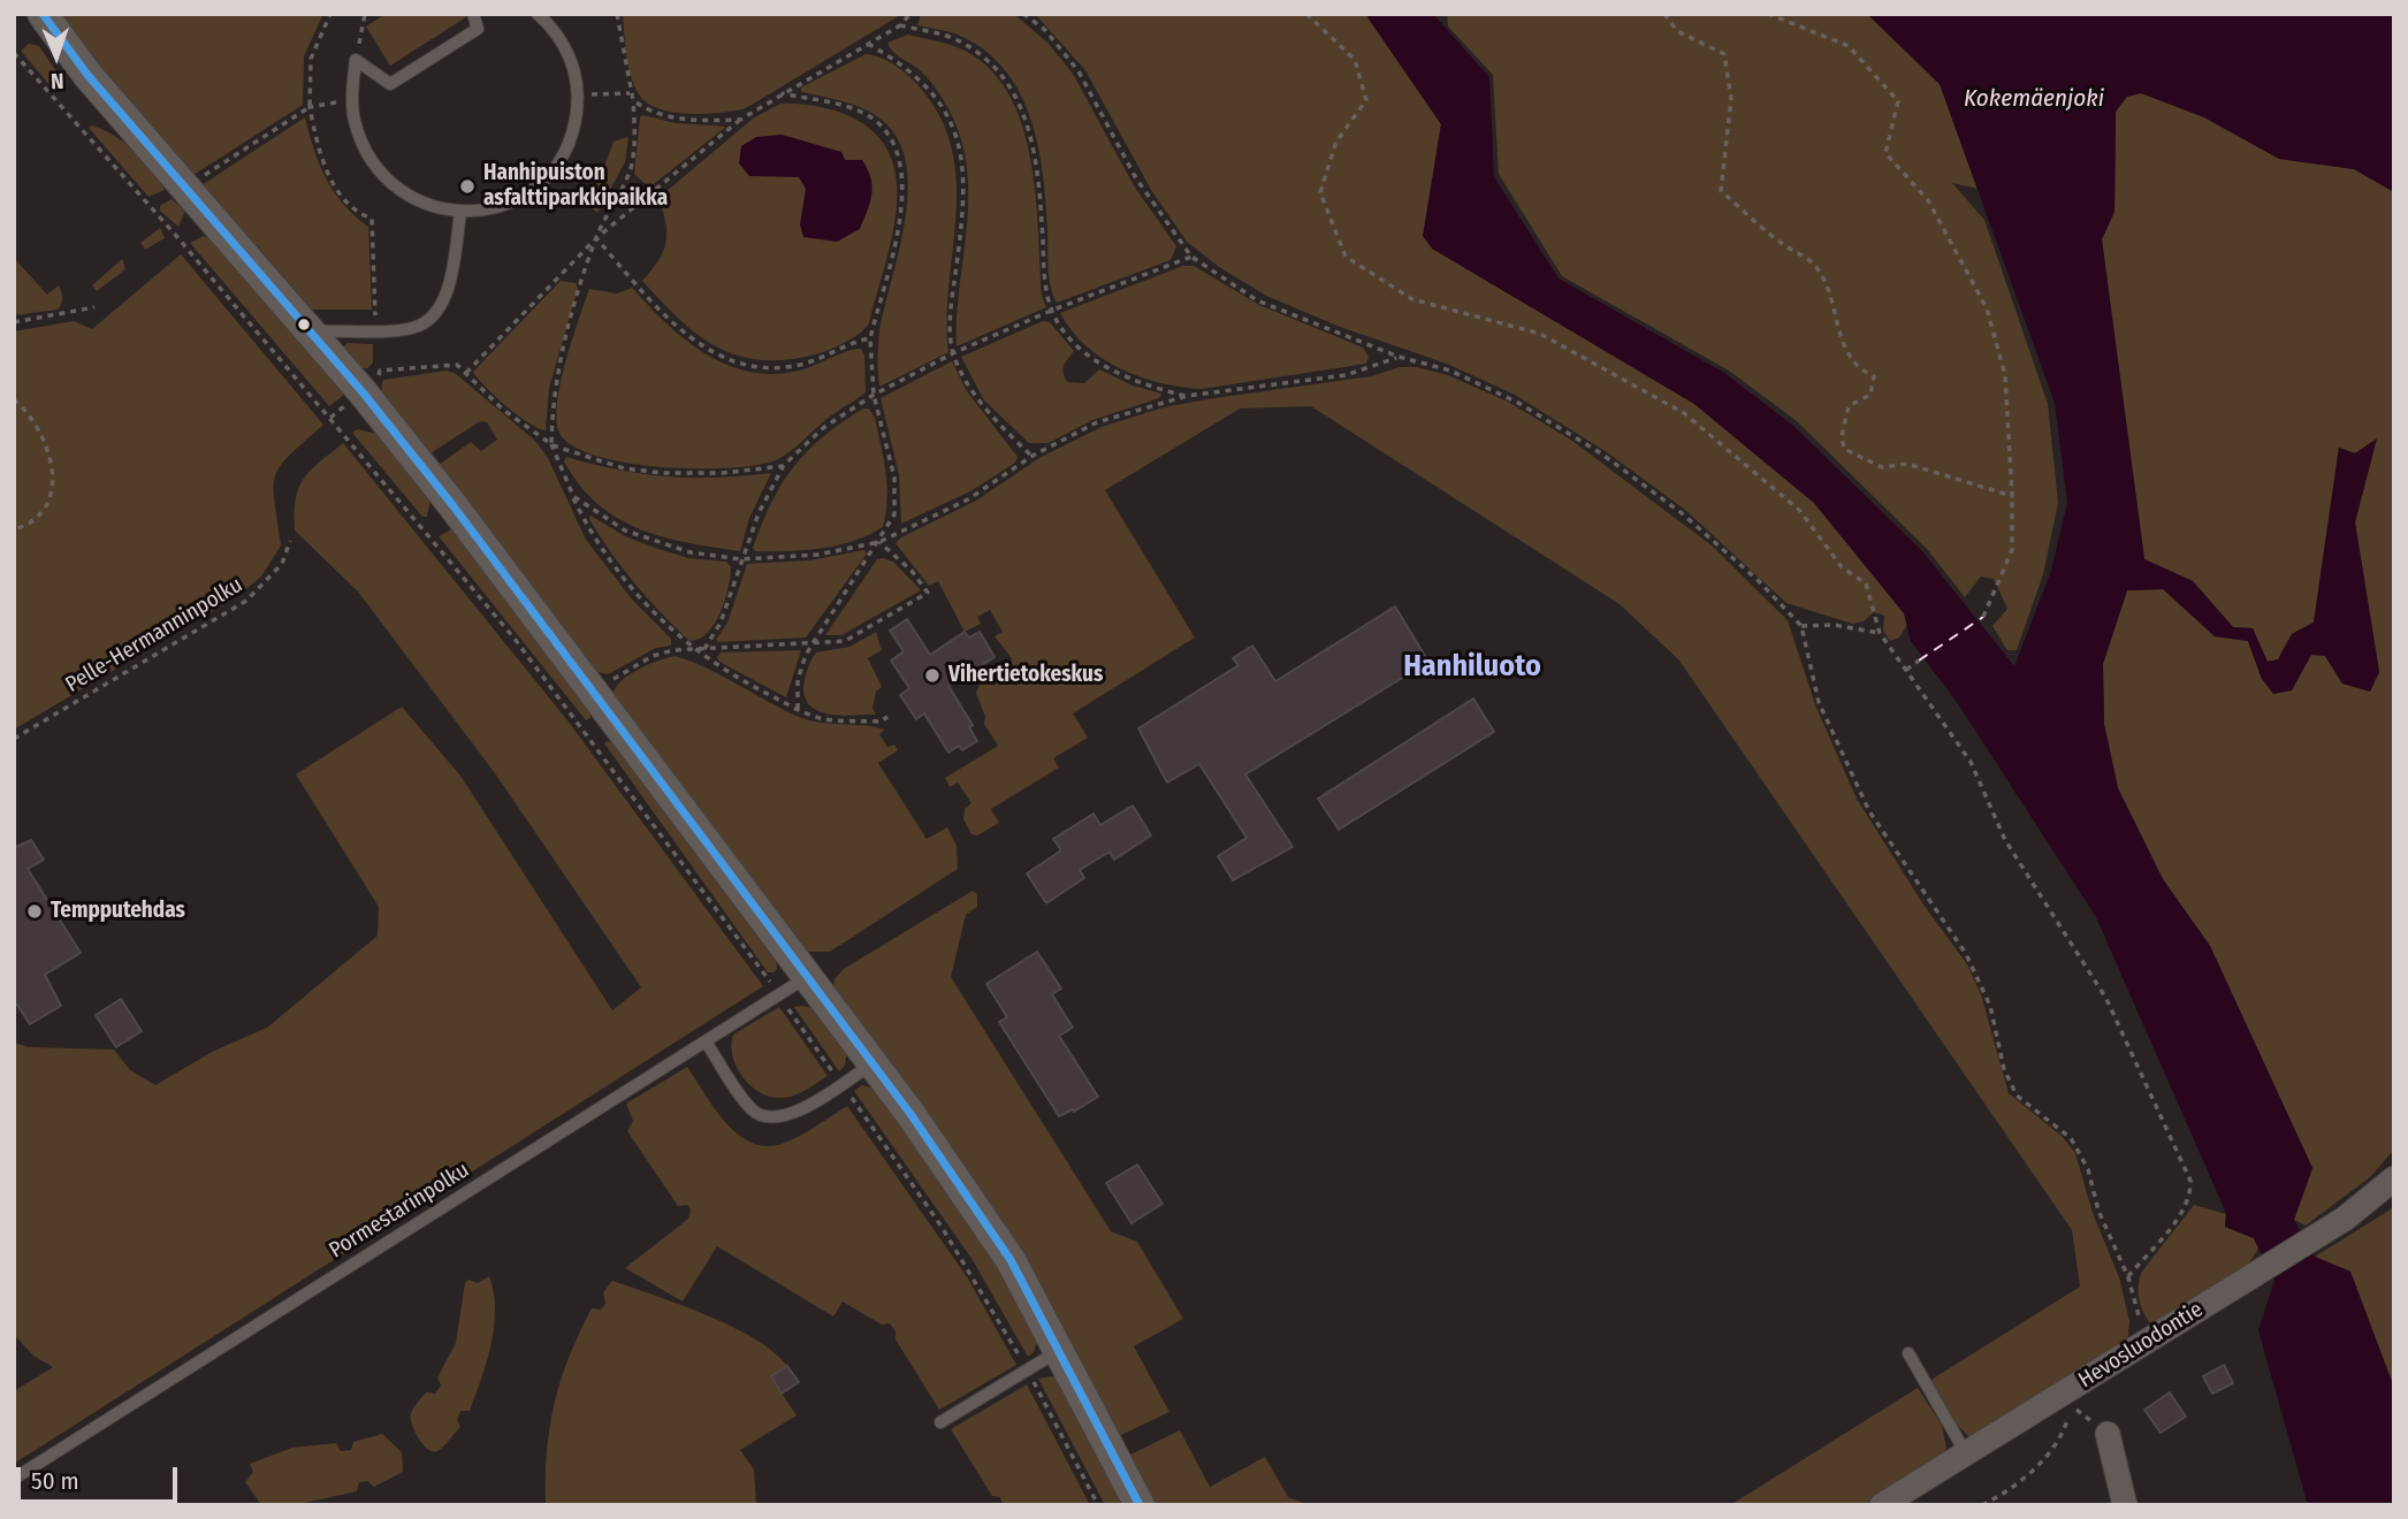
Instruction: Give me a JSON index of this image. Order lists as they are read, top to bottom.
{
  "streets": {
    "street": ["Hevosluodontie"],
    "lane": ["Pormestarinpolku"],
    "path": ["Pelle-Hermanninpolku"]
  },
  "districts": ["Hanhiluoto"],
  "water": ["Kokemäenjoki"],
  "places": ["Hanhipuiston asfalttiparkkipaikka", "Vihertietokeskus", "Tempputehdas"],
  "scale_bar": "50 m",
  "north": "bottom"
}
